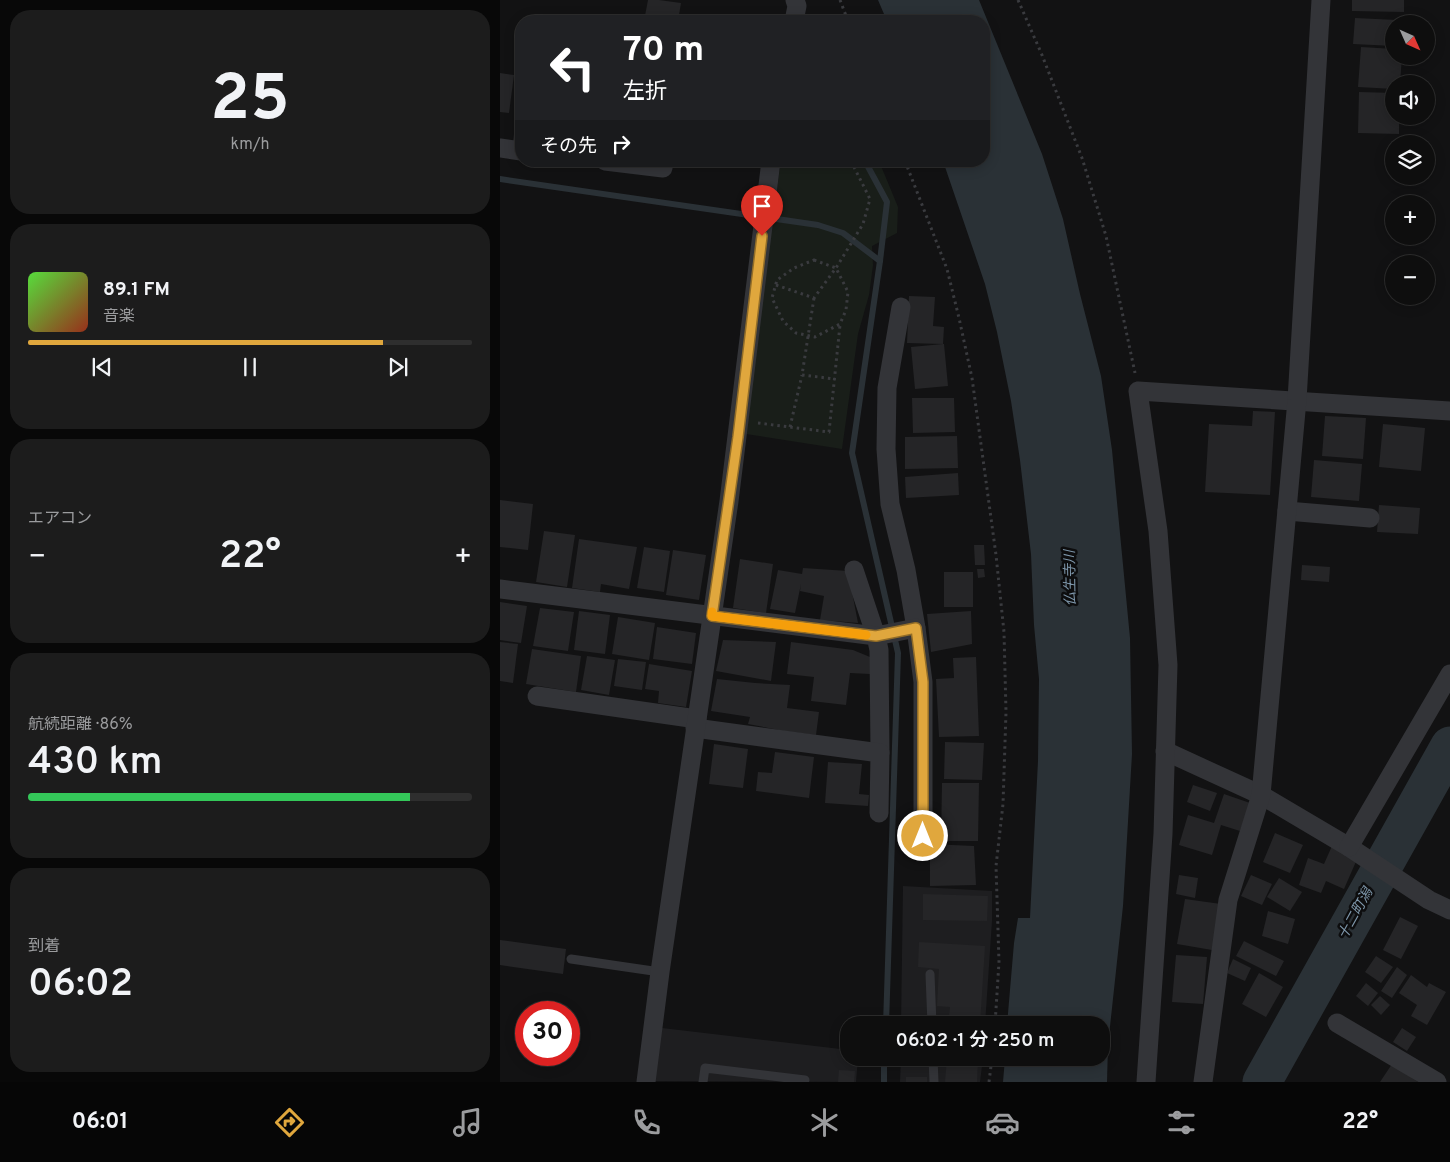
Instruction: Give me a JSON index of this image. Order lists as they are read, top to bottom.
{
  "water": ["仏生寺川", "十二町潟"],
  "north": "bottom right",
  "page": {
    "tile": [
      ["25", "km/h"],
      "エアコン",
      ["航続距離 · 86%", "430 km"],
      ["到着", "06:02"]
    ],
    "map_buttons": ["+", "−"],
    "turn": ["70 m", "左折"],
    "then": "その先",
    "song": ["89.1 FM", "音楽"],
    "heat": ["−", "22°", "+"],
    "limit": "30",
    "trip": "06:02 · 1 分 · 250 m",
    "tabs": ["06:01", "22°"]
  }
}
